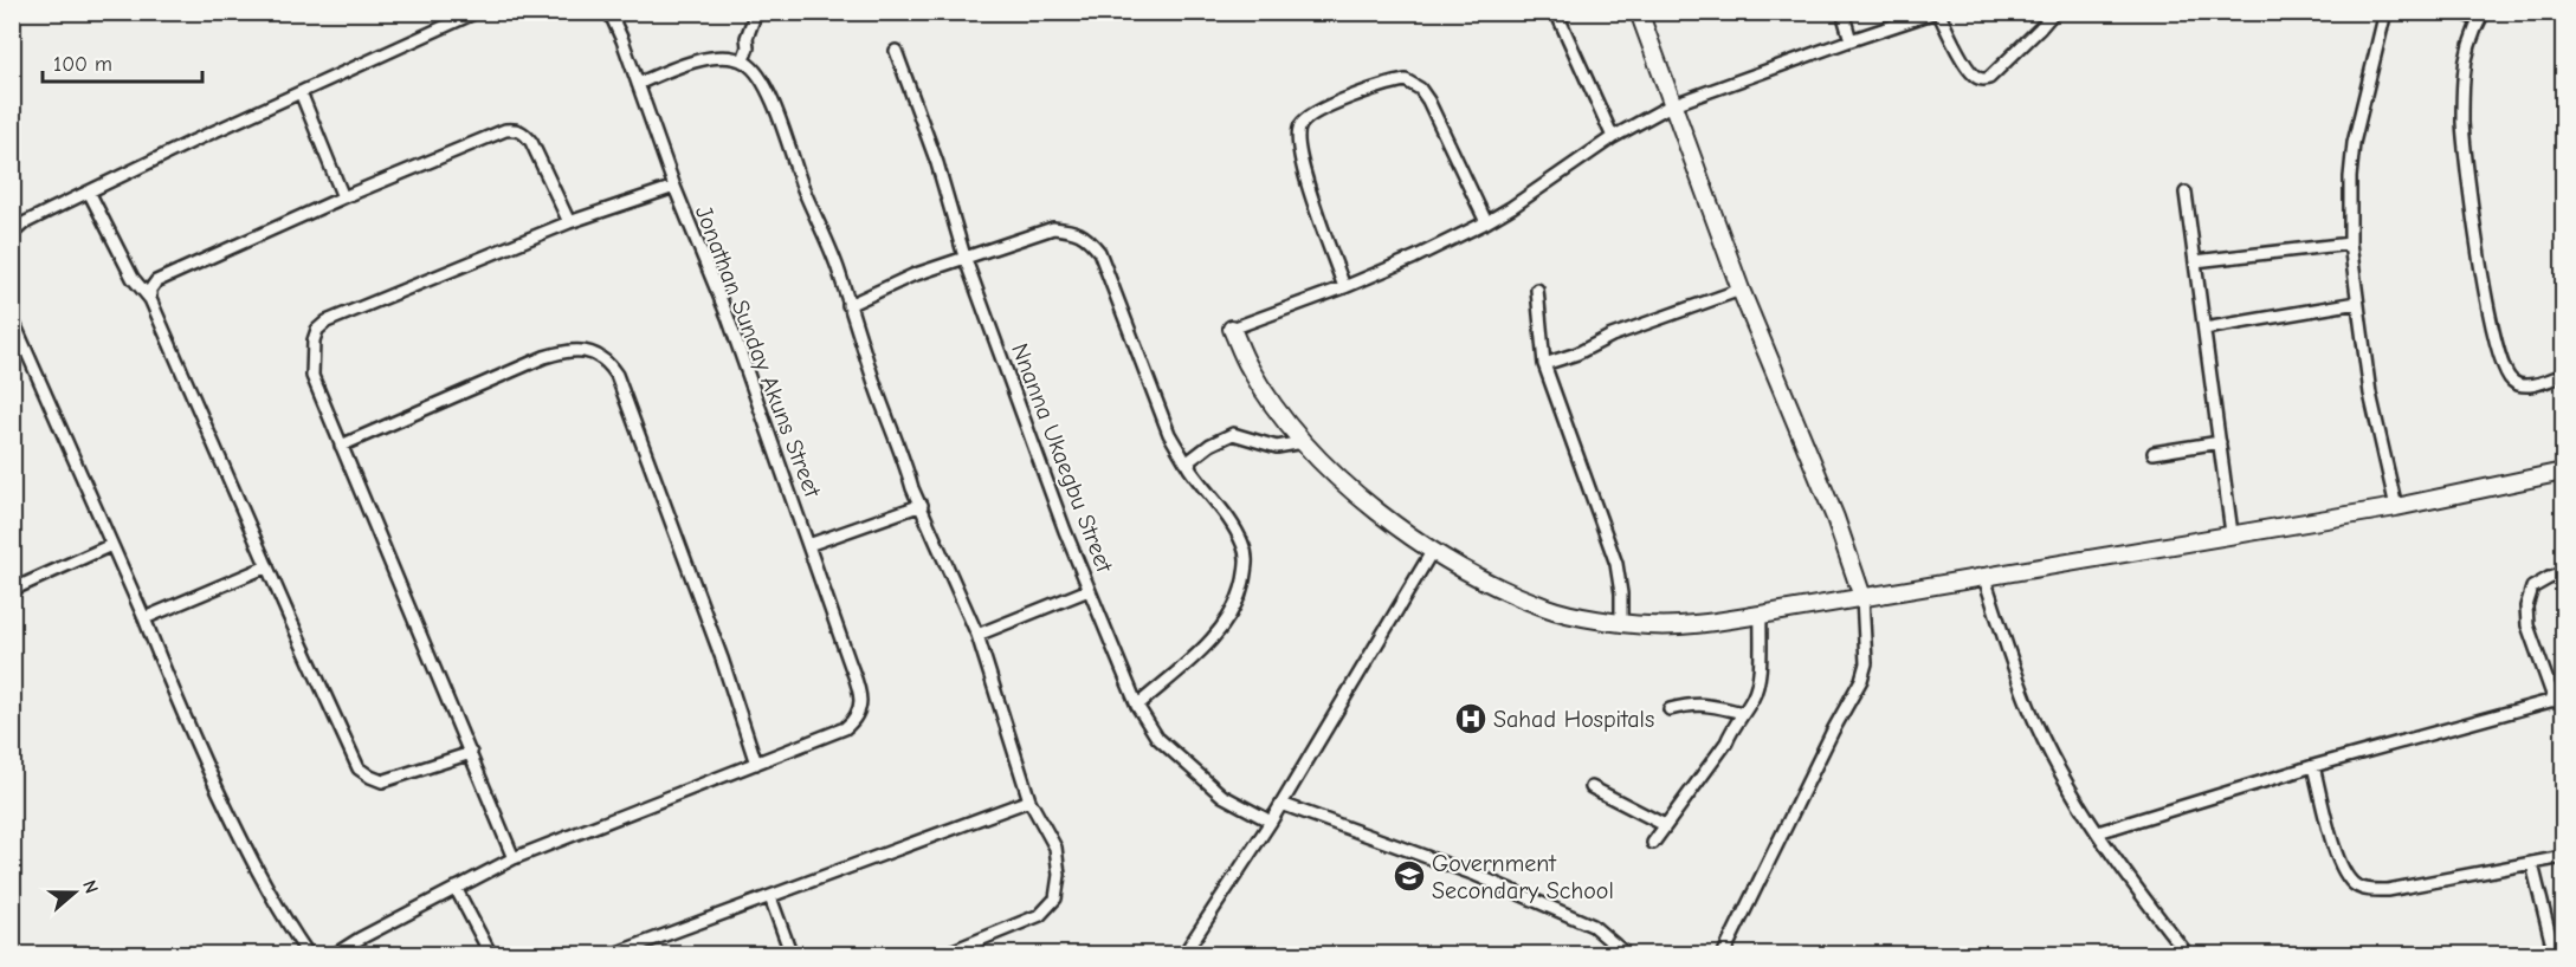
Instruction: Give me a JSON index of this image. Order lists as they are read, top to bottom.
{
  "streets": {
    "street": ["Jonathan Sunday Akuns Street", "Nnanna Ukaegbu Street"]
  },
  "places": {
    "hospital": ["Sahad Hospitals"],
    "school or university": ["Government Secondary School"]
  },
  "scale_bar": "100 m",
  "north": "right"
}
